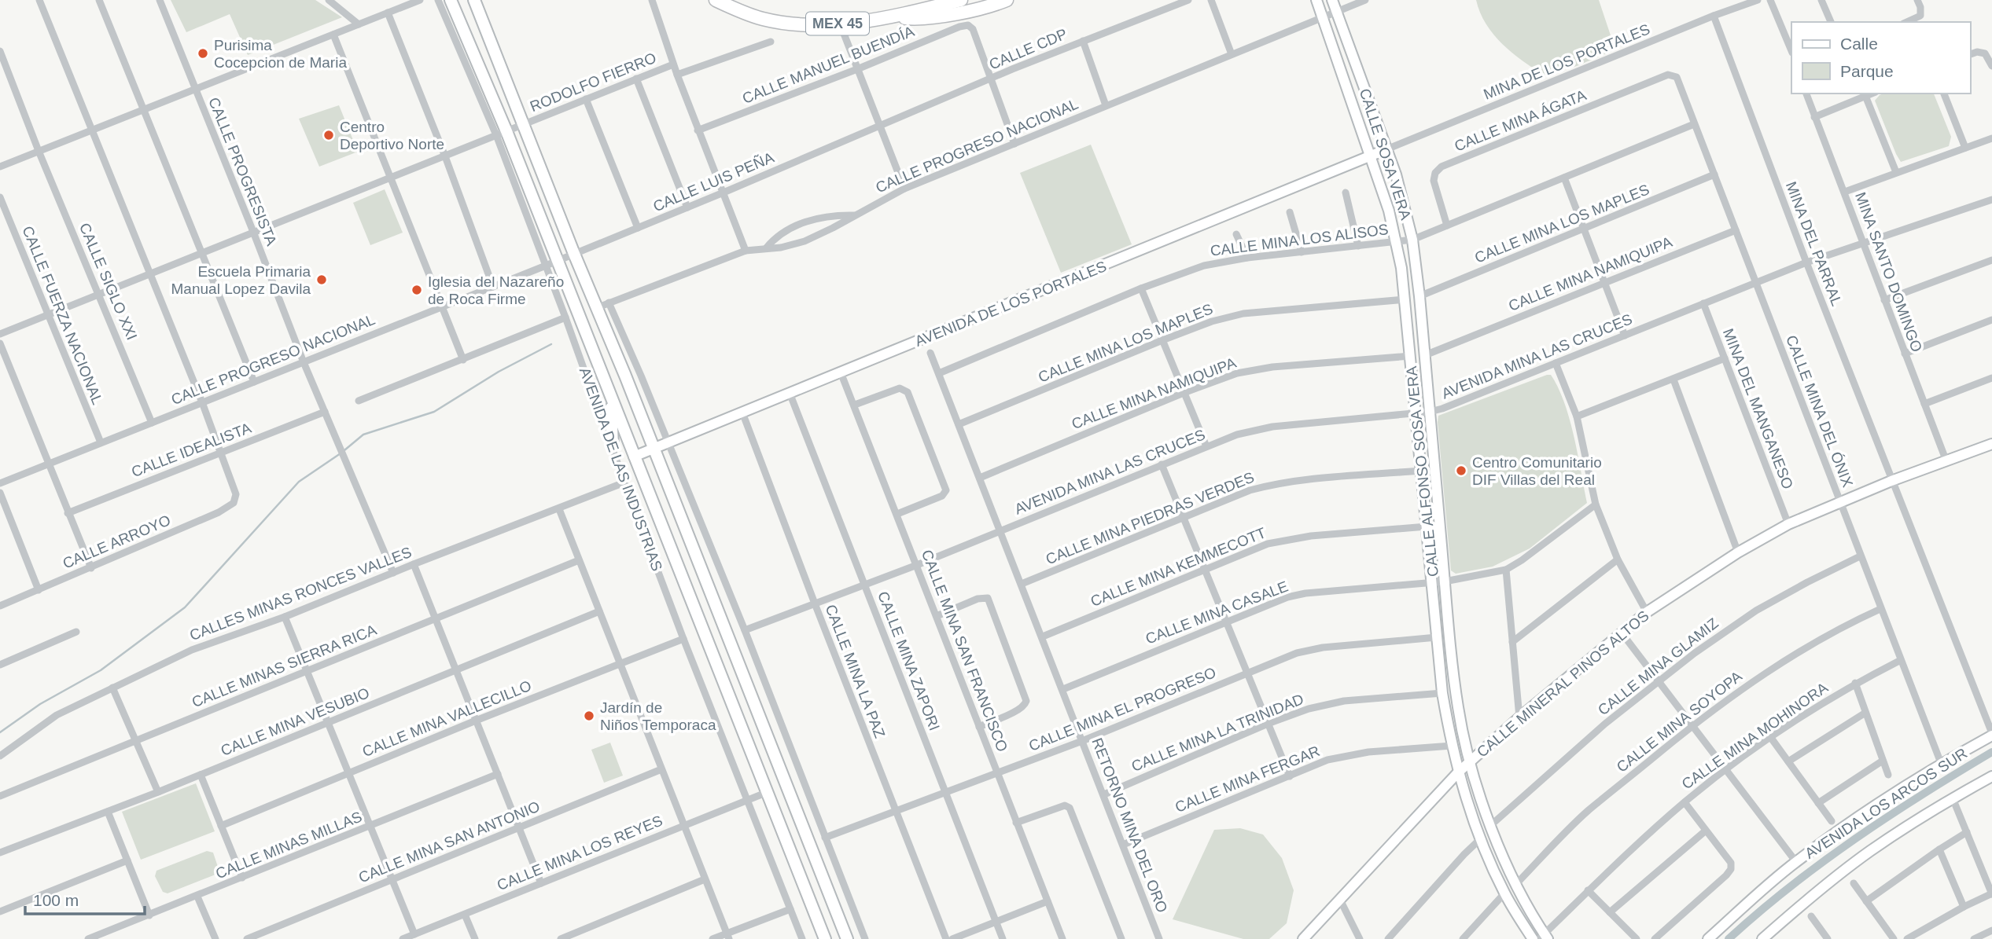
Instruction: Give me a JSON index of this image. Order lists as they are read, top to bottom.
{
  "streets": {
    "highway": ["MEX 45"],
    "main road": [
      "CALLE SOSA VERA",
      "AVENIDA DE LOS PORTALES",
      "AVENIDA DE LAS INDUSTRIAS",
      "CALLE ALFONSO SOSA VERA",
      "CALLE MINERAL PINOS ALTOS",
      "AVENIDA LOS ARCOS SUR"
    ],
    "street": [
      "CALLE CDP",
      "MINA DE LOS PORTALES",
      "CALLE MANUEL BUENDÍA",
      "RODOLFO FIERRO",
      "CALLE MINA ÁGATA",
      "CALLE PROGRESO NACIONAL",
      "CALLE PROGRESISTA",
      "CALLE LUIS PEÑA",
      "CALLE MINA LOS MAPLES",
      "CALLE MINA LOS ALISOS",
      "MINA DEL PARRAL",
      "MINA SANTO DOMINGO",
      "CALLE MINA NAMIQUIPA",
      "CALLE SIGLO XXI",
      "CALLE FUERZA NACIONAL",
      "AVENIDA MINA LAS CRUCES",
      "MINA DEL MANGANESO",
      "CALLE MINA DEL ÓNIX",
      "CALLE IDEALISTA",
      "CALLE MINA PIEDRAS VERDES",
      "CALLE ARROYO",
      "CALLE MINA KEMMECOTT",
      "CALLES MINAS RONCES VALLES",
      "CALLE MINA CASALE",
      "CALLE MINA SAN FRANCISCO",
      "CALLE MINA ZAPORI",
      "CALLE MINAS SIERRA RICA",
      "CALLE MINA GLAMIZ",
      "CALLE MINA LA PAZ",
      "CALLE MINA EL PROGRESO",
      "CALLE MINA VALLECILLO",
      "CALLE MINA VESUBIO",
      "CALLE MINA SOYOPA",
      "CALLE MINA LA TRINIDAD",
      "CALLE MINA MOHINORA",
      "CALLE MINA FERGAR",
      "RETORNO MINA DEL ORO",
      "CALLE MINA SAN ANTONIO",
      "CALLE MINAS MILLAS",
      "CALLE MINA LOS REYES"
    ]
  },
  "crossings": [
    ["CALLE CDP", "CALLE MANUEL BUENDÍA"],
    ["CALLE CDP", "CALLE LUIS PEÑA"],
    ["MINA DE LOS PORTALES", "CALLE SOSA VERA"],
    ["MINA DE LOS PORTALES", "MINA DEL PARRAL"],
    ["MINA DE LOS PORTALES", "AVENIDA DE LOS PORTALES"],
    ["CALLE MINA ÁGATA", "CALLE MINA LOS ALISOS"],
    ["CALLE MINA ÁGATA", "CALLE MINA DEL ÓNIX"],
    ["CALLE PROGRESO NACIONAL", "CALLE SOSA VERA"],
    ["CALLE PROGRESO NACIONAL", "CALLE PROGRESISTA"],
    ["CALLE PROGRESO NACIONAL", "CALLE LUIS PEÑA"],
    ["CALLE PROGRESO NACIONAL", "CALLE SIGLO XXI"],
    ["CALLE PROGRESO NACIONAL", "CALLE FUERZA NACIONAL"],
    ["CALLE PROGRESO NACIONAL", "AVENIDA DE LAS INDUSTRIAS"],
    ["CALLE PROGRESO NACIONAL", "CALLE ALFONSO SOSA VERA"],
    ["CALLE SOSA VERA", "CALLE MINA LOS MAPLES"],
    ["CALLE SOSA VERA", "CALLE MINA LOS ALISOS"],
    ["CALLE SOSA VERA", "CALLE MINA NAMIQUIPA"],
    ["CALLE SOSA VERA", "AVENIDA DE LOS PORTALES"],
    ["CALLE SOSA VERA", "AVENIDA MINA LAS CRUCES"],
    ["CALLE SOSA VERA", "CALLE MINA CASALE"],
    ["CALLE SOSA VERA", "CALLE MINA GLAMIZ"],
    ["CALLE SOSA VERA", "CALLE MINERAL PINOS ALTOS"],
    ["CALLE SOSA VERA", "CALLE MINA SOYOPA"],
    ["CALLE SOSA VERA", "CALLE MINA MOHINORA"],
    ["CALLE PROGRESISTA", "CALLE IDEALISTA"],
    ["CALLE PROGRESISTA", "CALLES MINAS RONCES VALLES"],
    ["CALLE LUIS PEÑA", "AVENIDA DE LAS INDUSTRIAS"],
    ["CALLE MINA LOS MAPLES", "CALLE MINA DEL ÓNIX"],
    ["CALLE MINA LOS MAPLES", "CALLE ALFONSO SOSA VERA"],
    ["CALLE MINA LOS MAPLES", "RETORNO MINA DEL ORO"],
    ["CALLE MINA LOS ALISOS", "CALLE MINA DEL ÓNIX"],
    ["CALLE MINA LOS ALISOS", "CALLE ALFONSO SOSA VERA"],
    ["CALLE MINA LOS ALISOS", "RETORNO MINA DEL ORO"],
    ["MINA DEL PARRAL", "AVENIDA MINA LAS CRUCES"],
    ["MINA DEL PARRAL", "CALLE MINERAL PINOS ALTOS"],
    ["MINA DEL PARRAL", "AVENIDA LOS ARCOS SUR"],
    ["MINA SANTO DOMINGO", "AVENIDA MINA LAS CRUCES"],
    ["MINA SANTO DOMINGO", "CALLE MINERAL PINOS ALTOS"],
    ["CALLE MINA NAMIQUIPA", "CALLE MINA DEL ÓNIX"],
    ["CALLE MINA NAMIQUIPA", "CALLE ALFONSO SOSA VERA"],
    ["CALLE MINA NAMIQUIPA", "RETORNO MINA DEL ORO"],
    ["AVENIDA DE LOS PORTALES", "AVENIDA DE LAS INDUSTRIAS"],
    ["AVENIDA DE LOS PORTALES", "CALLE ALFONSO SOSA VERA"],
    ["AVENIDA DE LOS PORTALES", "CALLE MINA SAN FRANCISCO"],
    ["AVENIDA DE LOS PORTALES", "CALLE MINA ZAPORI"],
    ["AVENIDA DE LOS PORTALES", "CALLE MINA LA PAZ"],
    ["AVENIDA MINA LAS CRUCES", "MINA DEL MANGANESO"],
    ["AVENIDA MINA LAS CRUCES", "CALLE MINA DEL ÓNIX"],
    ["AVENIDA MINA LAS CRUCES", "CALLE ALFONSO SOSA VERA"],
    ["AVENIDA MINA LAS CRUCES", "CALLE MINA SAN FRANCISCO"],
    ["AVENIDA MINA LAS CRUCES", "CALLE MINA ZAPORI"],
    ["AVENIDA MINA LAS CRUCES", "CALLE MINA LA PAZ"],
    ["AVENIDA MINA LAS CRUCES", "RETORNO MINA DEL ORO"],
    ["MINA DEL MANGANESO", "CALLE MINERAL PINOS ALTOS"],
    ["CALLE MINA DEL ÓNIX", "CALLE MINA GLAMIZ"],
    ["CALLE MINA DEL ÓNIX", "CALLE MINERAL PINOS ALTOS"],
    ["CALLE MINA DEL ÓNIX", "CALLE MINA SOYOPA"],
    ["CALLE MINA DEL ÓNIX", "CALLE MINA MOHINORA"],
    ["CALLE MINA DEL ÓNIX", "AVENIDA LOS ARCOS SUR"],
    ["CALLE IDEALISTA", "CALLE ARROYO"],
    ["AVENIDA DE LAS INDUSTRIAS", "CALLES MINAS RONCES VALLES"],
    ["AVENIDA DE LAS INDUSTRIAS", "CALLE MINA VALLECILLO"],
    ["AVENIDA DE LAS INDUSTRIAS", "CALLE MINA LOS REYES"],
    ["CALLE ALFONSO SOSA VERA", "CALLE MINA PIEDRAS VERDES"],
    ["CALLE ALFONSO SOSA VERA", "CALLE MINA KEMMECOTT"],
    ["CALLE ALFONSO SOSA VERA", "CALLE MINA CASALE"],
    ["CALLE ALFONSO SOSA VERA", "CALLE MINERAL PINOS ALTOS"],
    ["CALLE ALFONSO SOSA VERA", "CALLE MINA EL PROGRESO"],
    ["CALLE ALFONSO SOSA VERA", "CALLE MINA LA TRINIDAD"],
    ["CALLE ALFONSO SOSA VERA", "CALLE MINA FERGAR"],
    ["CALLE MINA PIEDRAS VERDES", "RETORNO MINA DEL ORO"],
    ["CALLE MINA KEMMECOTT", "RETORNO MINA DEL ORO"],
    ["CALLE MINA CASALE", "RETORNO MINA DEL ORO"],
    ["CALLE MINA SAN FRANCISCO", "CALLE MINA EL PROGRESO"],
    ["CALLE MINA ZAPORI", "CALLE MINA EL PROGRESO"],
    ["CALLE MINA LA PAZ", "CALLE MINA EL PROGRESO"],
    ["CALLE MINA EL PROGRESO", "RETORNO MINA DEL ORO"],
    ["CALLE MINA LA TRINIDAD", "RETORNO MINA DEL ORO"],
    ["CALLE MINA FERGAR", "RETORNO MINA DEL ORO"]
  ],
  "places": [
    "Purisima Cocepcion de Maria",
    "Centro Deportivo Norte",
    "Escuela Primaria Manual Lopez Davila",
    "Iglesia del Nazareño de Roca Firme",
    "Centro Comunitario DIF Villas del Real",
    "Jardín de Niños Temporaca"
  ],
  "legend": ["Calle", "Parque"],
  "scale_bar": "100 m"
}
